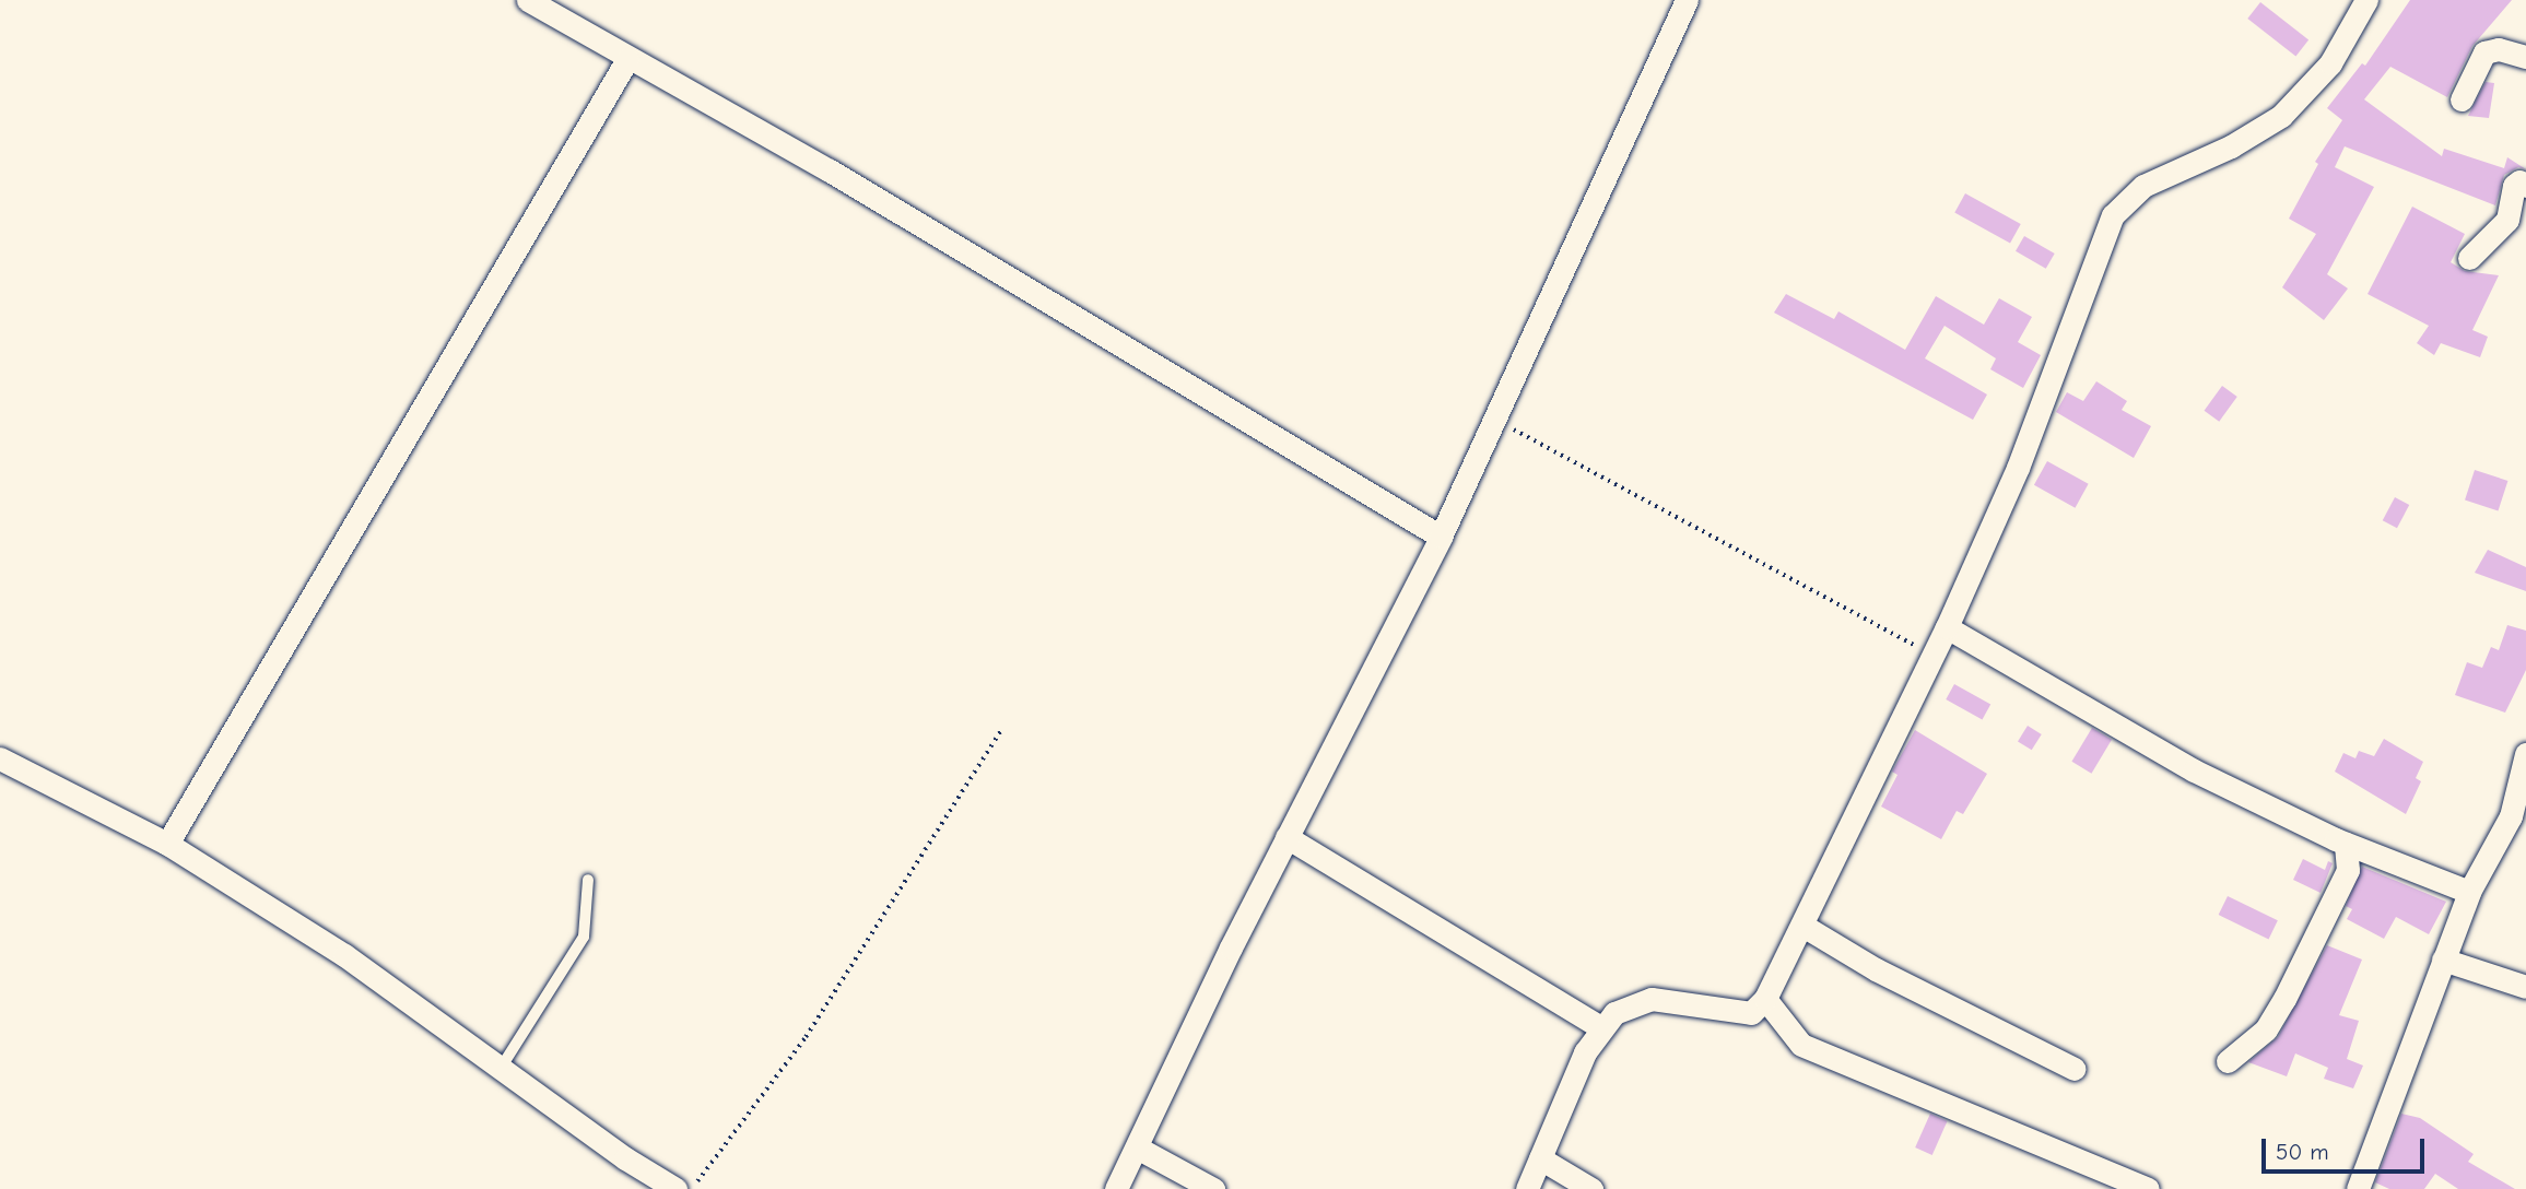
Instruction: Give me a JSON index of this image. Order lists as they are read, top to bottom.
{
  "scale_bar": "50 m"
}
